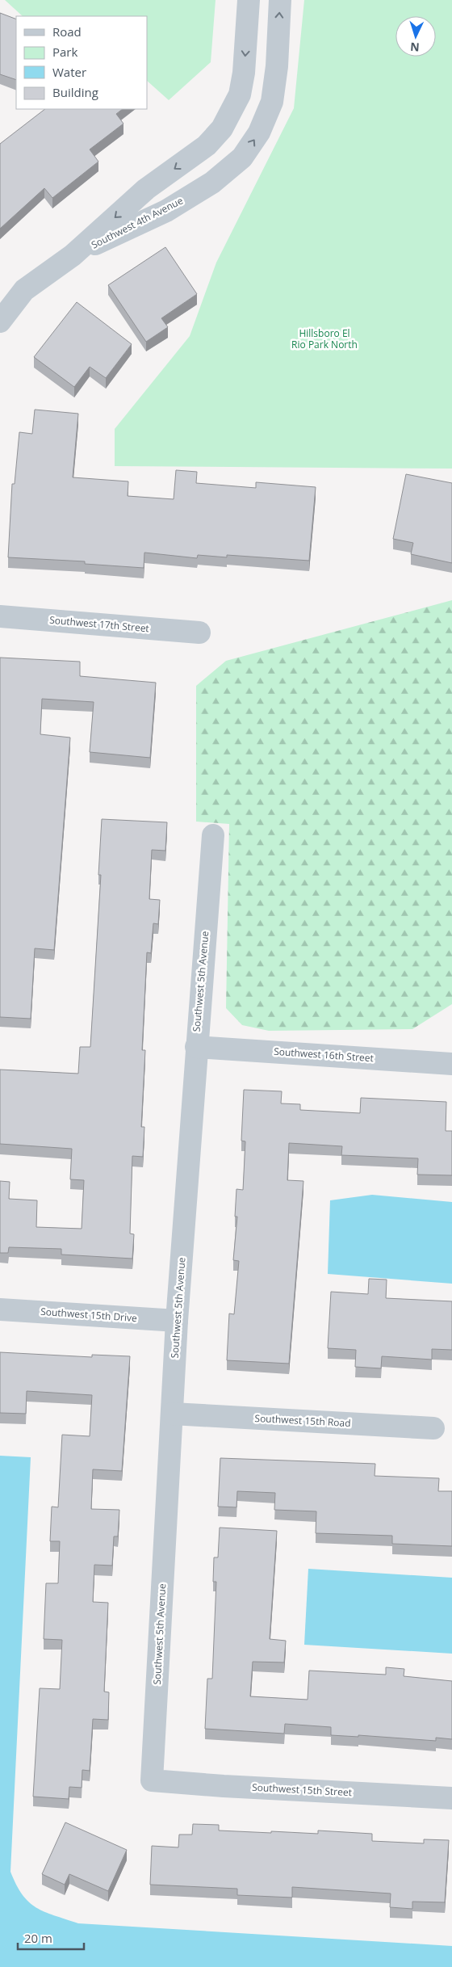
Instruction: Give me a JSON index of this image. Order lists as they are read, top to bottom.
{
  "streets": {
    "street": [
      "Southwest 4th Avenue",
      "Southwest 17th Street",
      "Southwest 5th Avenue",
      "Southwest 16th Street",
      "Southwest 15th Drive",
      "Southwest 15th Road",
      "Southwest 15th Street"
    ]
  },
  "crossings": [
    ["Southwest 5th Avenue", "Southwest 16th Street"],
    ["Southwest 5th Avenue", "Southwest 15th Drive"],
    ["Southwest 5th Avenue", "Southwest 15th Road"],
    ["Southwest 5th Avenue", "Southwest 15th Street"]
  ],
  "parks": ["Hillsboro El Rio Park North"],
  "legend": [
    "Road",
    "Park",
    "Water",
    "Building"
  ],
  "scale_bar": "20 m",
  "north": "bottom"
}
